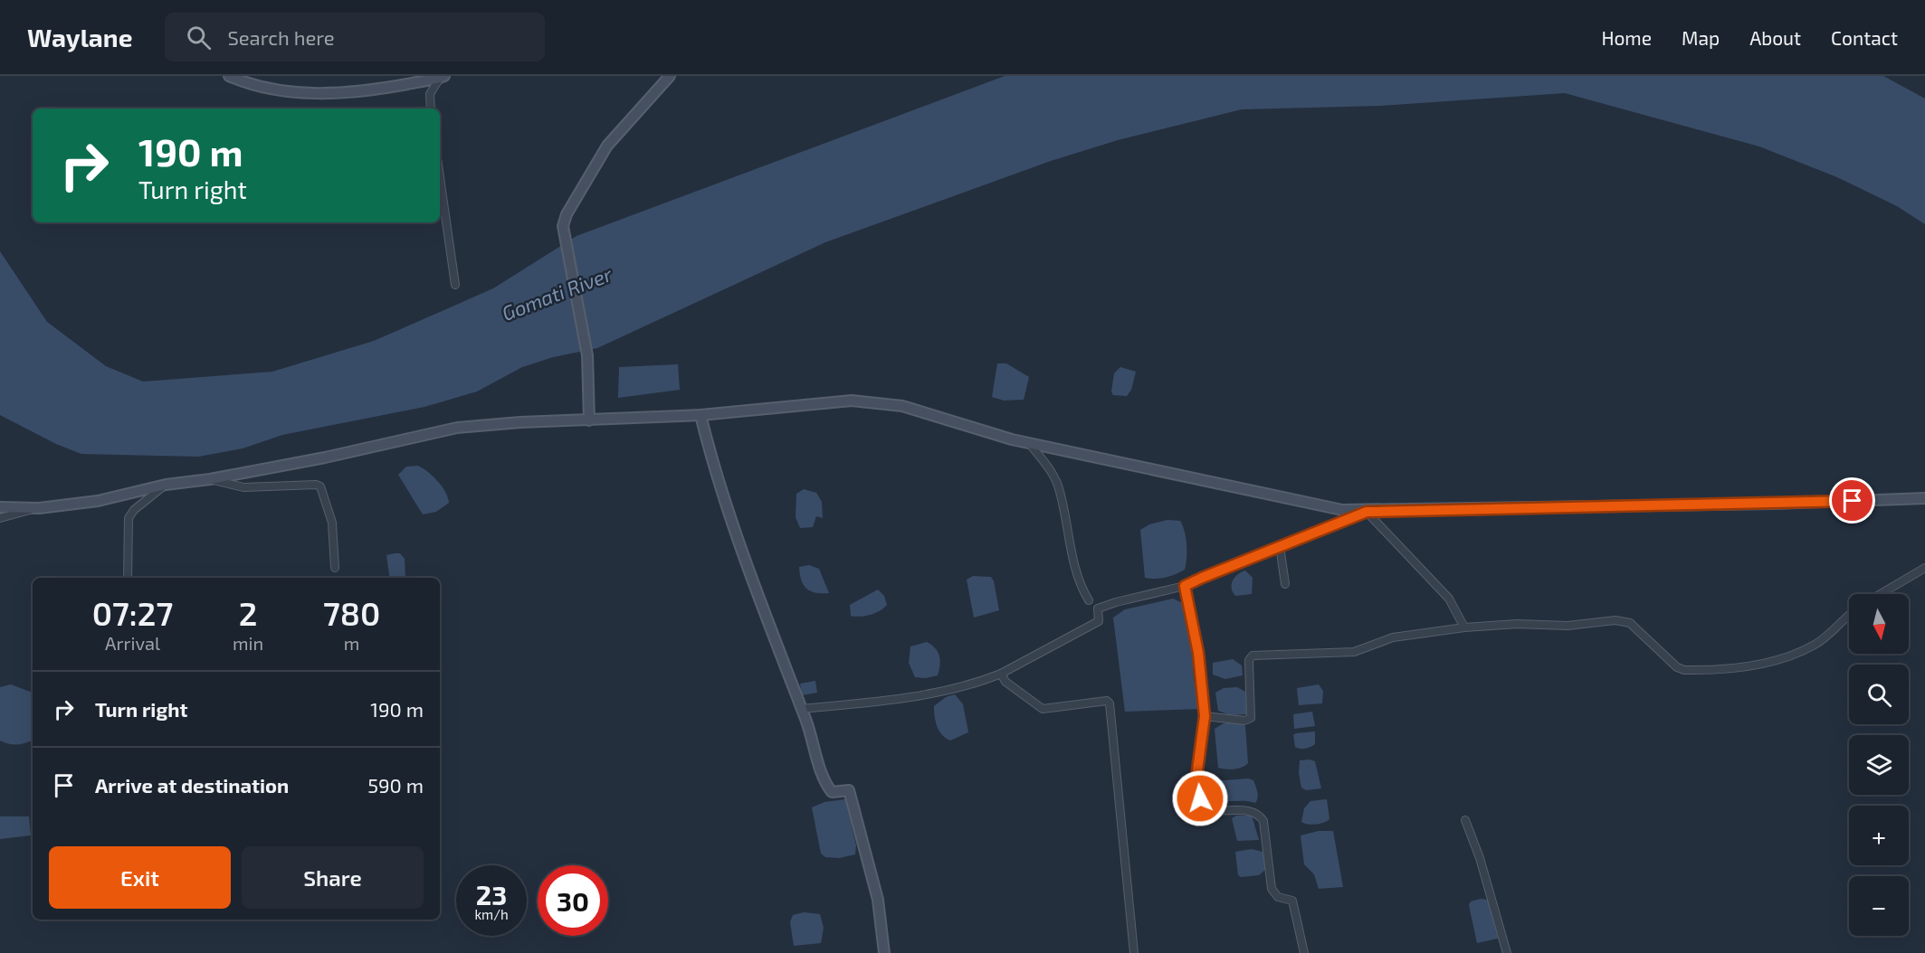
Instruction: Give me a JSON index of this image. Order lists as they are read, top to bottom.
{
  "water": ["Gomati River"],
  "north": "bottom",
  "page": {
    "header": "Waylane",
    "search": "Search here",
    "nav": [
      "Home",
      "Map",
      "About",
      "Contact"
    ],
    "turn": ["190 m", "Turn right"],
    "eta": [
      "07:27",
      "Arrival",
      "2",
      "min",
      "780",
      "m"
    ],
    "map_buttons": ["+", "−"],
    "list": [
      {
        "name": "Turn right",
        "value": "190 m"
      },
      {
        "name": "Arrive at destination",
        "value": "590 m"
      }
    ],
    "buttons": ["Exit", "Share"],
    "speed": "23 km/h",
    "limit": "30"
  }
}
